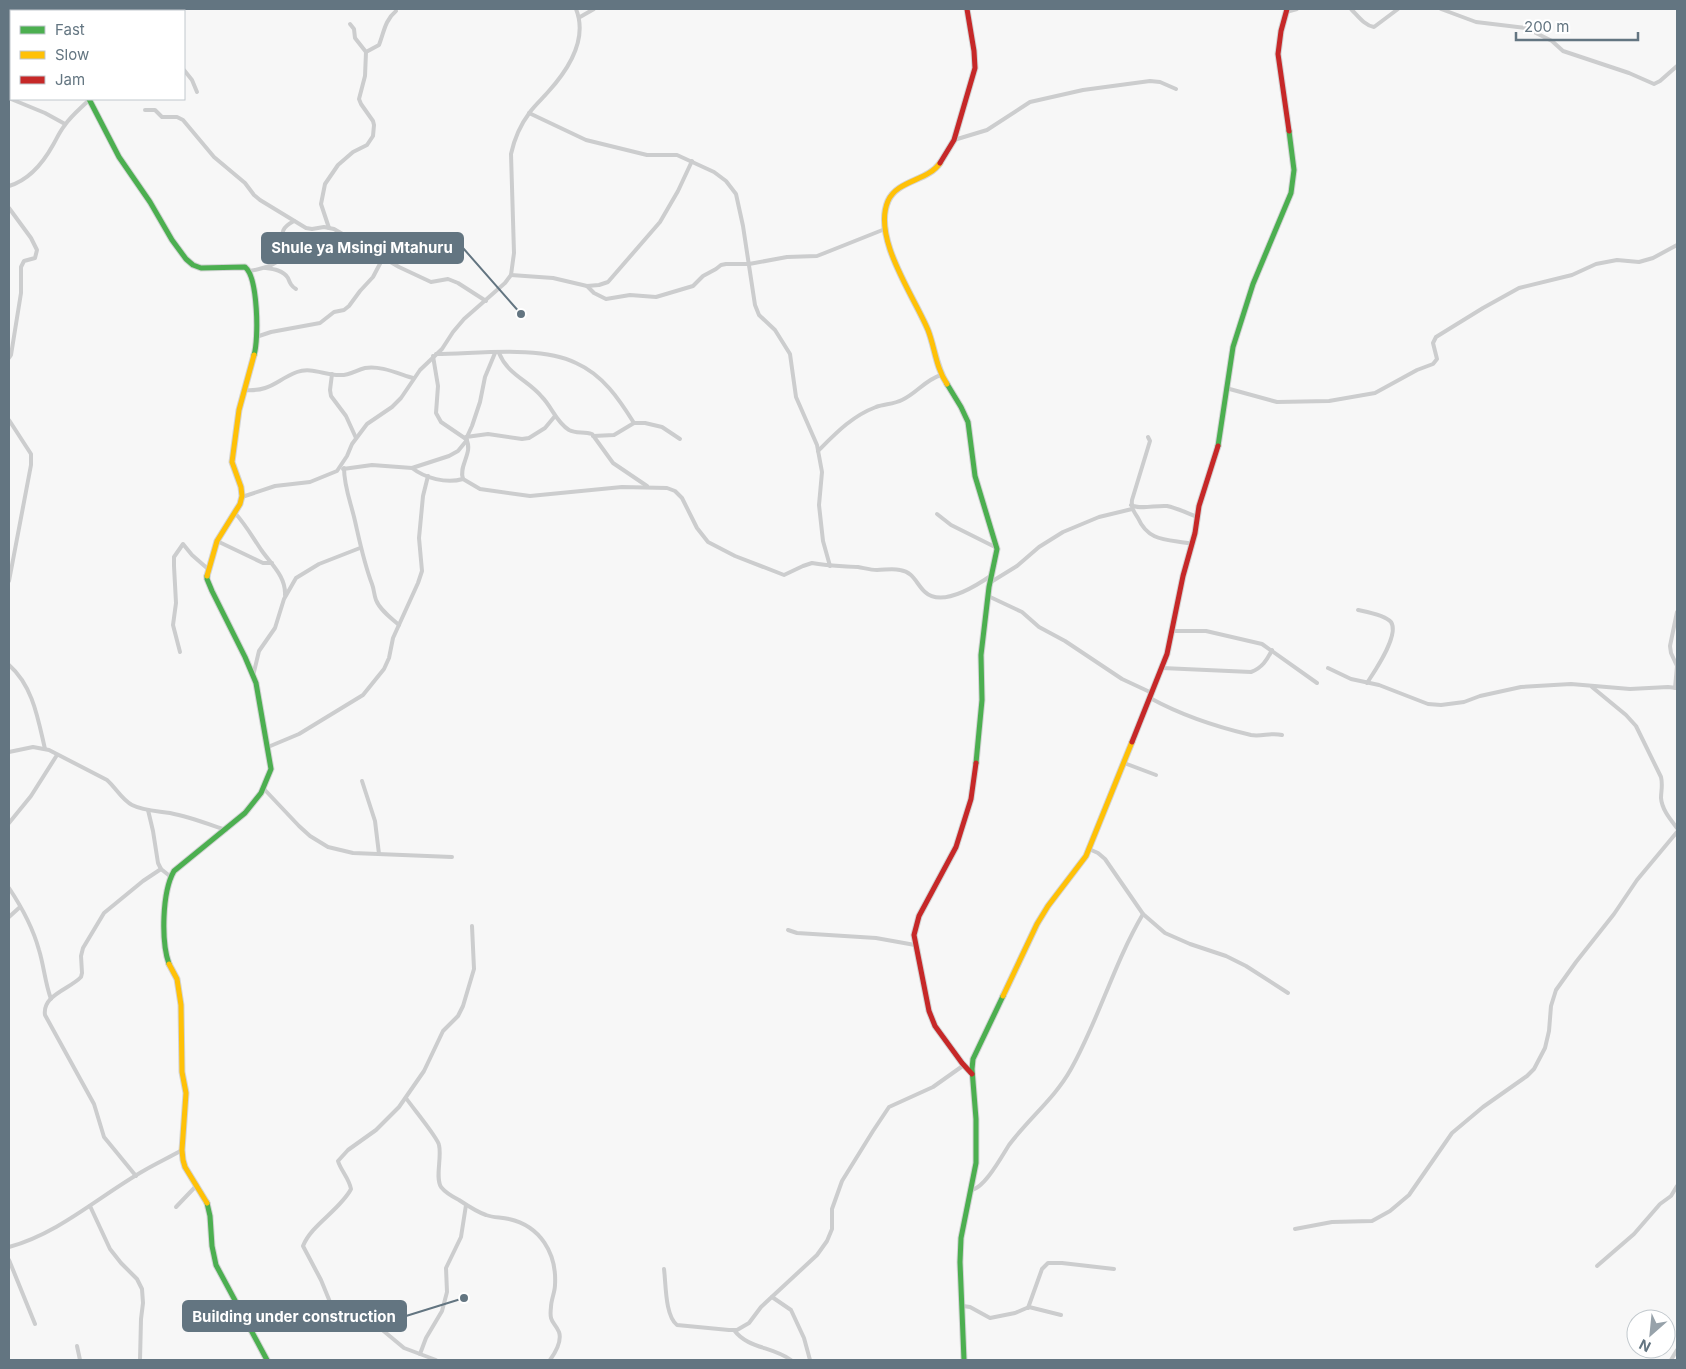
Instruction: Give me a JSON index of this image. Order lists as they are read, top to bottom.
{
  "places": ["Shule ya Msingi Mtahuru", "Building under construction"],
  "legend": ["Fast", "Slow", "Jam"],
  "scale_bar": "200 m",
  "north": "bottom left"
}
